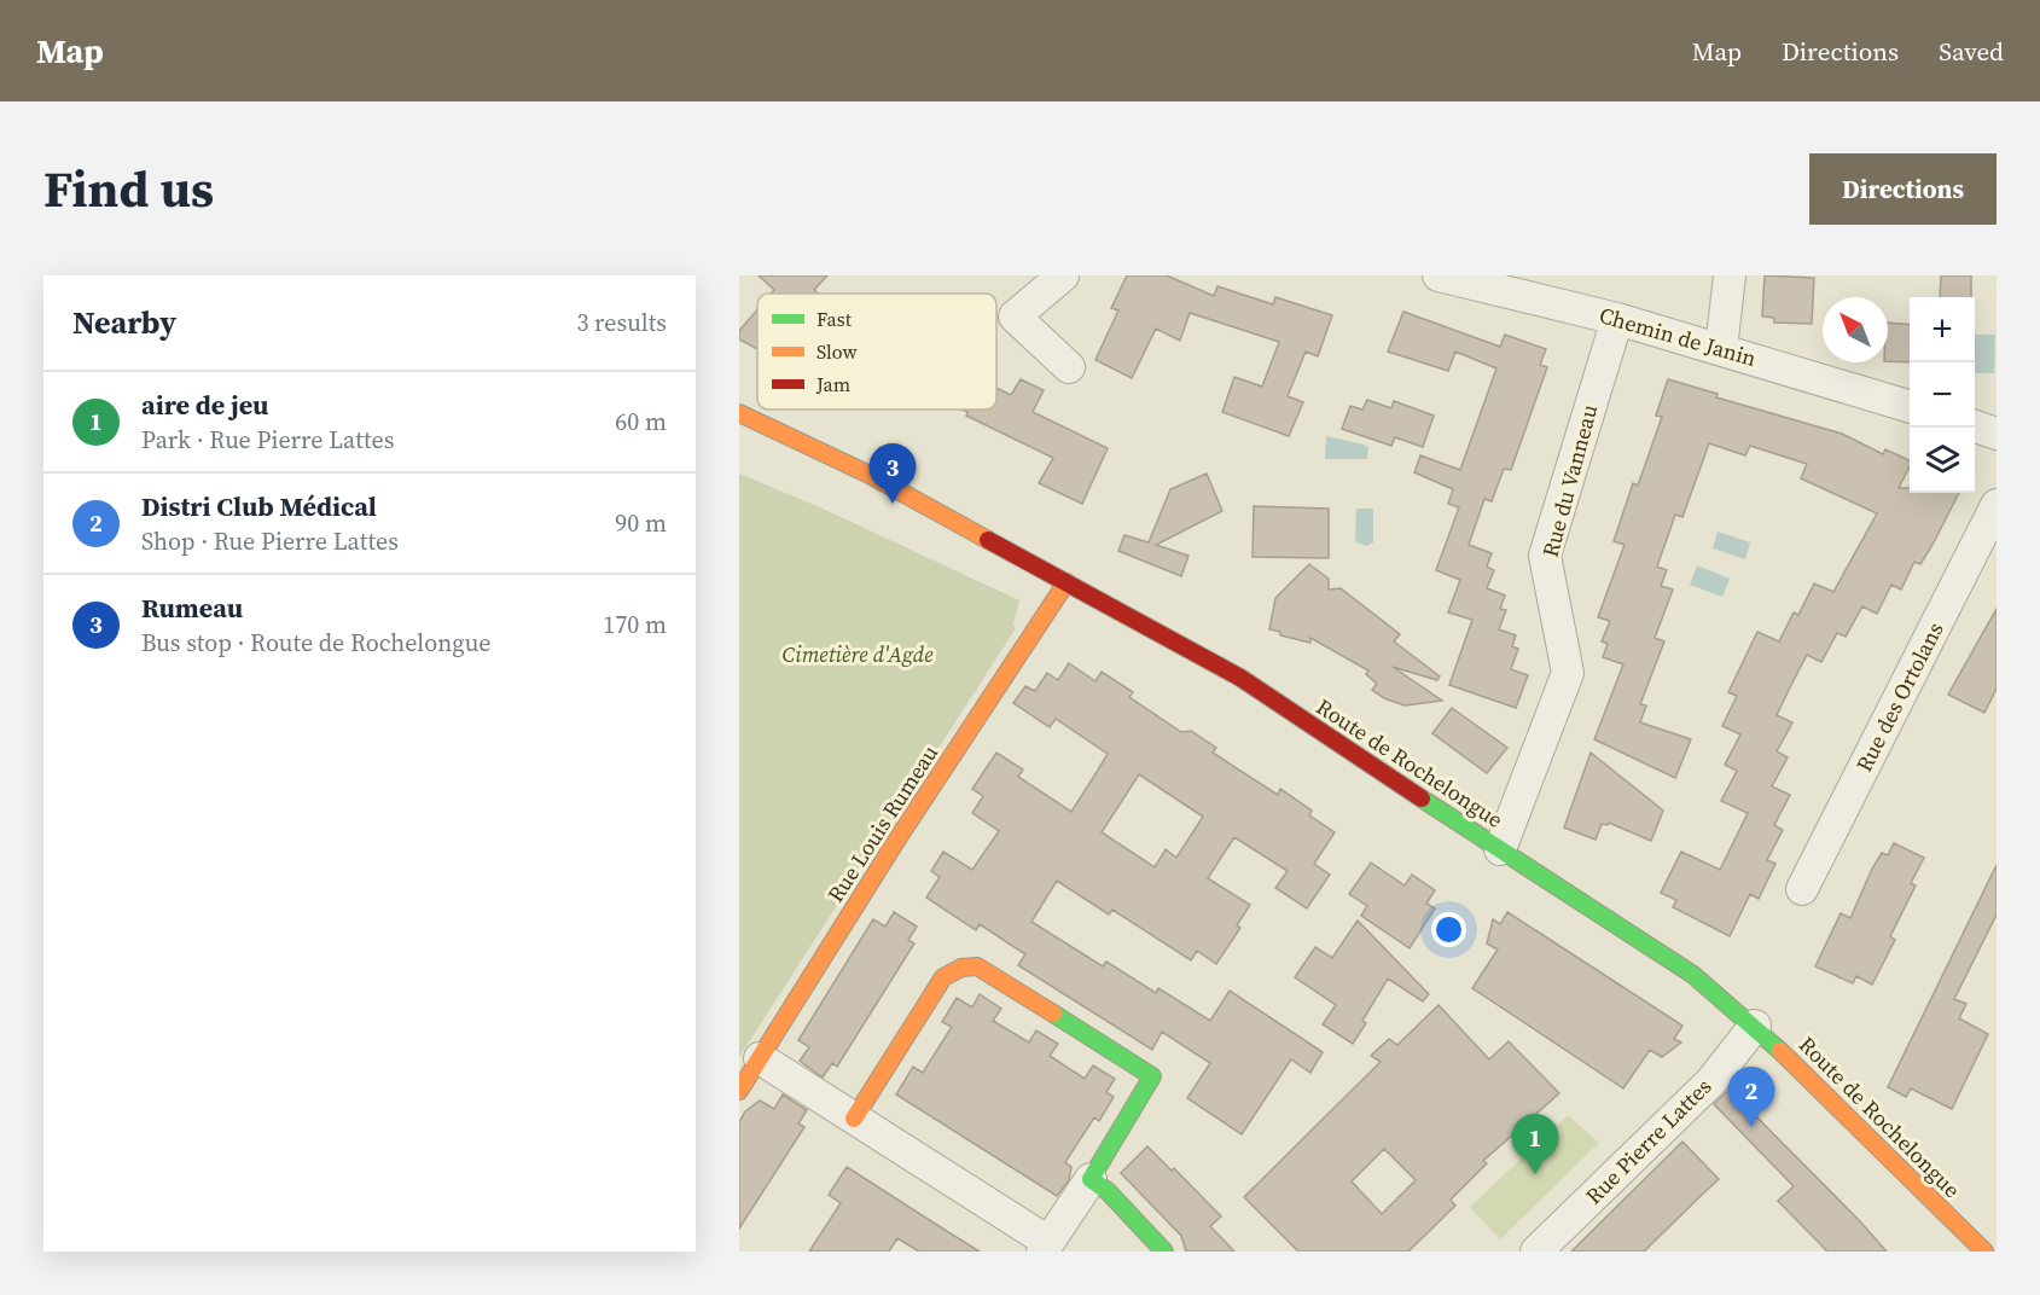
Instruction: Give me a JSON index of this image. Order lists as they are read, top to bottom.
{
  "streets": {
    "main road": ["Route de Rochelongue", "Rue Louis Rumeau"],
    "street": [
      "Chemin de Janin",
      "Rue du Vanneau",
      "Rue des Ortolans",
      "Rue Pierre Lattes"
    ]
  },
  "crossings": [
    ["Chemin de Janin", "Rue du Vanneau"],
    ["Rue du Vanneau", "Route de Rochelongue"],
    ["Route de Rochelongue", "Rue Louis Rumeau"],
    ["Route de Rochelongue", "Rue Pierre Lattes"]
  ],
  "parks": ["Cimetière d'Agde"],
  "legend": ["Fast", "Slow", "Jam"],
  "north": "top left",
  "page": {
    "header": "Map",
    "nav": ["Map", "Directions", "Saved"],
    "title": "Find us",
    "buttons": "Directions",
    "heading": ["Nearby", "3 results"],
    "map_buttons": ["+", "−"],
    "list": [
      {
        "mark": "1",
        "name": "aire de jeu",
        "note": "Park · Rue Pierre Lattes",
        "value": "60 m"
      },
      {
        "mark": "2",
        "name": "Distri Club Médical",
        "note": "Shop · Rue Pierre Lattes",
        "value": "90 m"
      },
      {
        "mark": "3",
        "name": "Rumeau",
        "note": "Bus stop · Route de Rochelongue",
        "value": "170 m"
      }
    ],
    "pins": ["3", "2", "1"]
  }
}
